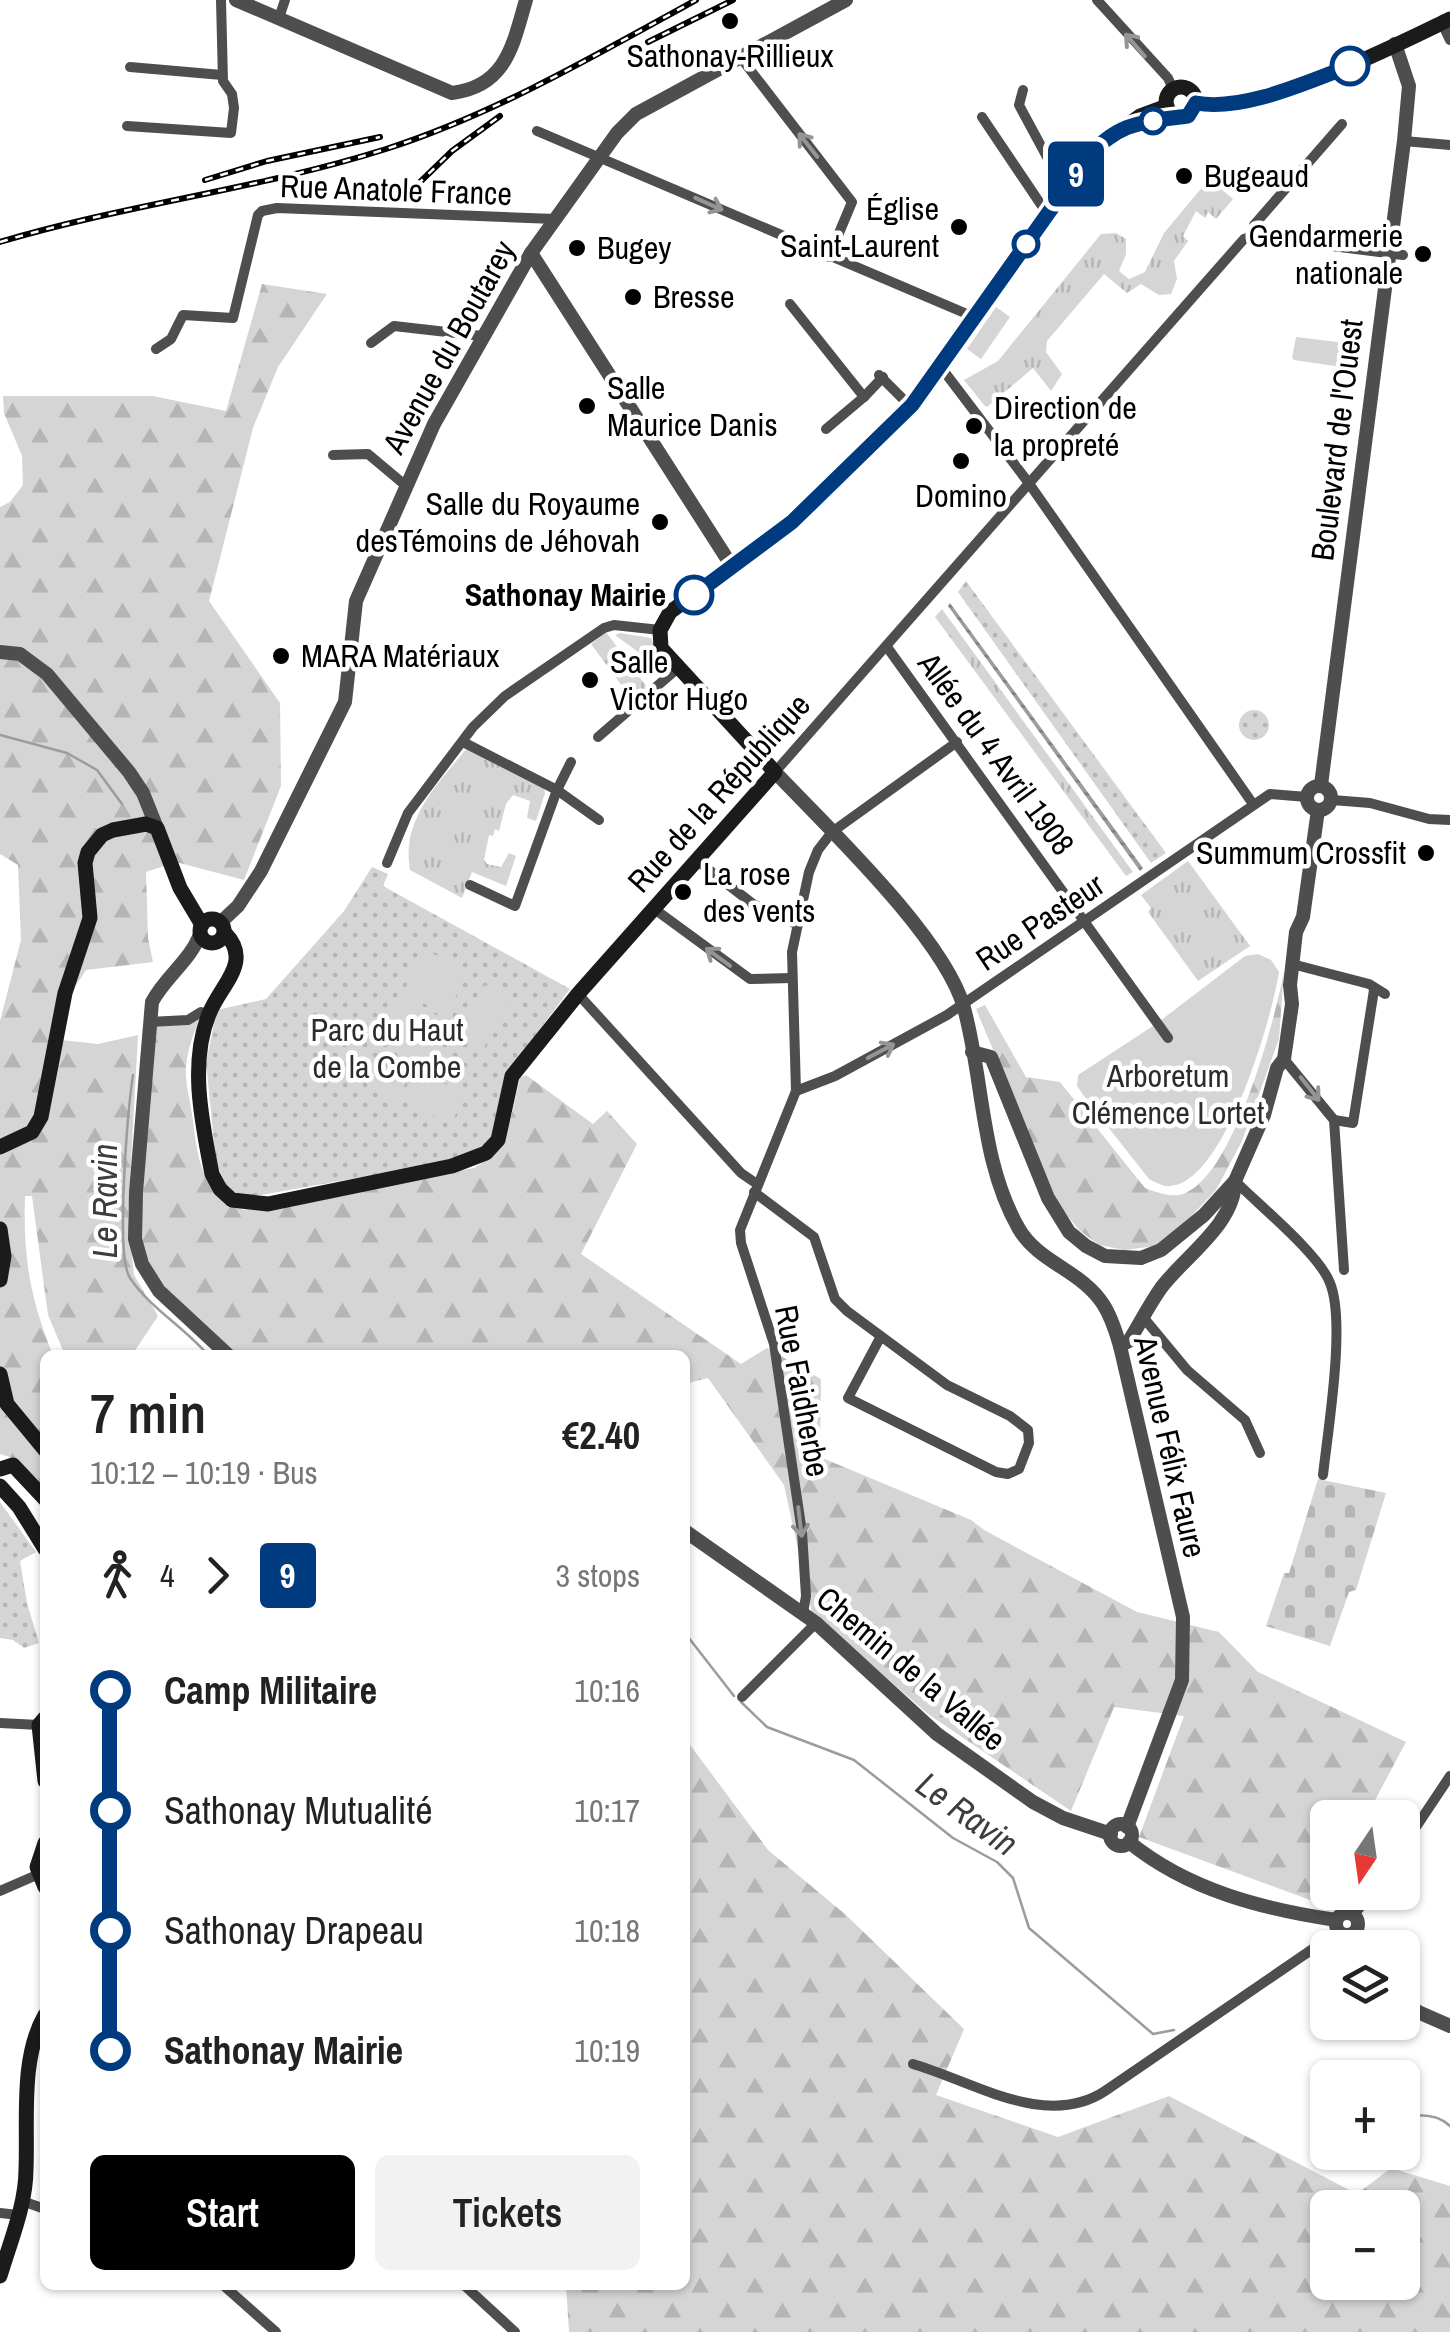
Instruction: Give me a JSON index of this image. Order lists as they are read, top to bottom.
{
  "streets": {
    "main road": ["Rue de la République", "Avenue Félix Faure"],
    "street": [
      "Rue Anatole France",
      "Avenue du Boutarey",
      "Boulevard de l'Ouest",
      "Allée du 4 Avril 1908",
      "Rue Pasteur",
      "Rue Faidherbe",
      "Chemin de la Vallée"
    ]
  },
  "crossings": [
    ["Rue Anatole France", "Avenue du Boutarey"],
    ["Avenue du Boutarey", "Rue de la République"],
    ["Boulevard de l'Ouest", "Rue Pasteur"],
    ["Allée du 4 Avril 1908", "Rue de la République"],
    ["Allée du 4 Avril 1908", "Rue Pasteur"],
    ["Rue de la République", "Avenue Félix Faure"],
    ["Rue Pasteur", "Rue Faidherbe"],
    ["Rue Pasteur", "Avenue Félix Faure"],
    ["Rue Faidherbe", "Chemin de la Vallée"],
    ["Avenue Félix Faure", "Chemin de la Vallée"]
  ],
  "one_way": ["Rue Faidherbe"],
  "water": ["Le Ravin"],
  "parks": ["Parc du Haut de la Combe", "Arboretum Clémence Lortet"],
  "places": [
    "Sathonay-Rillieux",
    "Bugeaud",
    "Église Saint-Laurent",
    "Bugey",
    "Gendarmerie nationale",
    "Bresse",
    "Salle Maurice Danis",
    "Direction de la propreté",
    "Domino",
    "Salle du Royaume desTémoins de Jéhovah",
    "Sathonay Mairie",
    "MARA Matériaux",
    "Salle Victor Hugo",
    "Summum Crossfit",
    "La rose des vents"
  ],
  "lines": ["bus line 9"],
  "north": "bottom",
  "page": {
    "on_map": "9",
    "heading": ["7 min", "10:12 – 10:19 · Bus", "€2.40"],
    "legs": ["4", "9", "3 stops"],
    "list": [
      {
        "name": "Camp Militaire",
        "value": "10:16"
      },
      {
        "name": "Sathonay Mutualité",
        "value": "10:17"
      },
      {
        "name": "Sathonay Drapeau",
        "value": "10:18"
      },
      {
        "name": "Sathonay Mairie",
        "value": "10:19"
      }
    ],
    "map_buttons": ["+", "−"],
    "buttons": ["Start", "Tickets"]
  }
}
